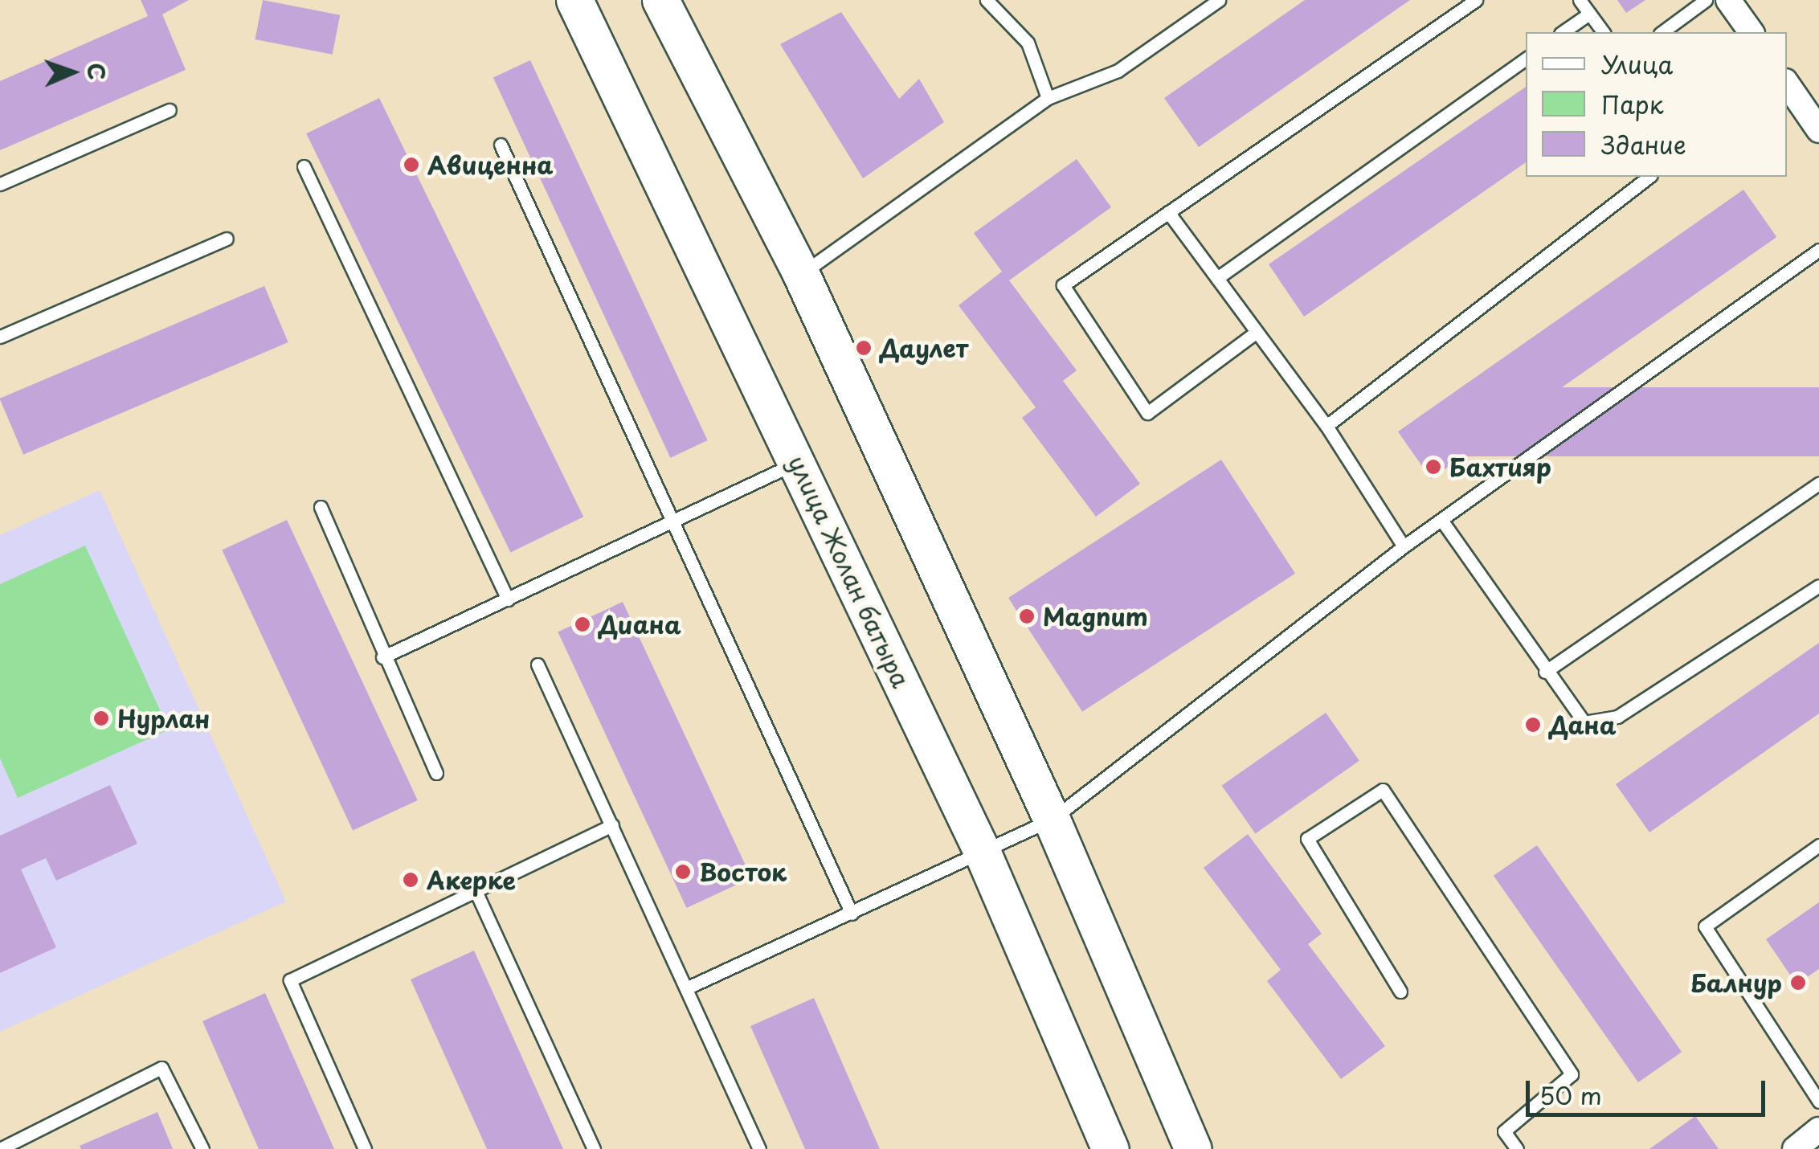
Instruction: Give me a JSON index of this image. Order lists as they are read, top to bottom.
{
  "streets": {
    "street": ["улица Жолан батыра"]
  },
  "places": [
    "Авиценна",
    "Даулет",
    "Бахтияр",
    "Magnum",
    "Диана",
    "Нурлан",
    "Дана",
    "Восток",
    "Акерке",
    "Балнур"
  ],
  "legend": ["Улица", "Парк", "Здание"],
  "scale_bar": "50 m",
  "north": "right"
}
